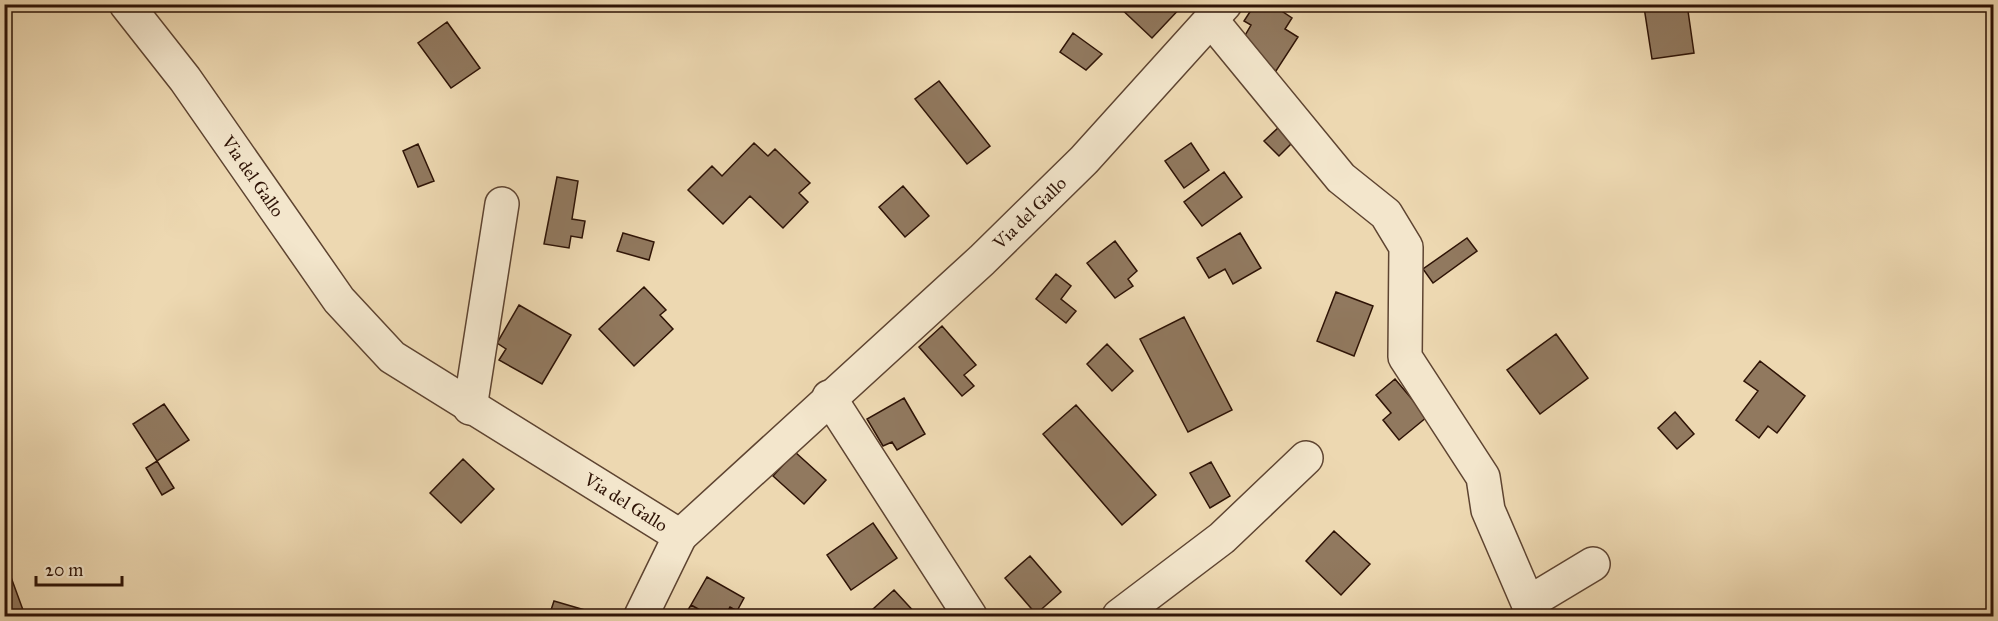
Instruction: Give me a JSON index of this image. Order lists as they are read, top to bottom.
{
  "streets": {
    "street": ["Via del Gallo"]
  },
  "scale_bar": "20 m"
}
